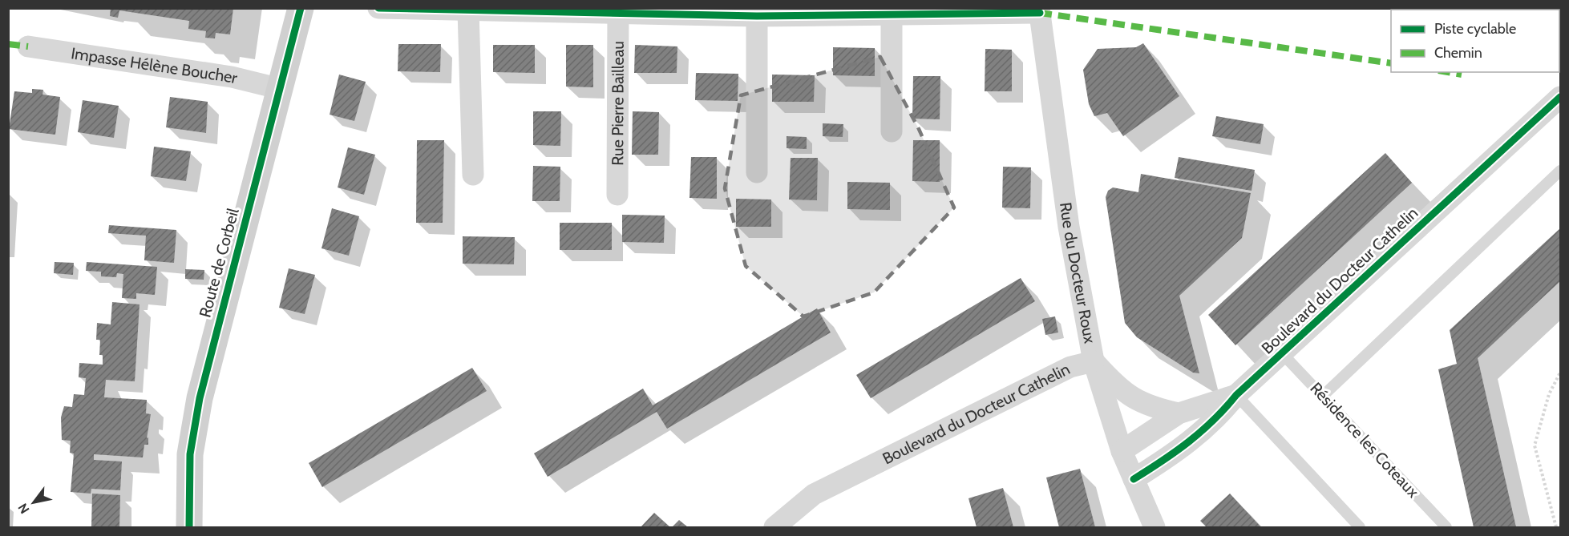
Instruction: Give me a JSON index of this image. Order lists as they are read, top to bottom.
{
  "streets": {
    "main road": ["Route de Corbeil"],
    "street": [
      "Impasse Hélène Boucher",
      "Rue Pierre Bailleau",
      "Rue du Docteur Roux",
      "Boulevard du Docteur Cathelin"
    ],
    "lane": ["Résidence les Coteaux"]
  },
  "crossings": [
    ["Impasse Hélène Boucher", "Route de Corbeil"],
    ["Rue du Docteur Roux", "Boulevard du Docteur Cathelin"],
    ["Boulevard du Docteur Cathelin", "Résidence les Coteaux"]
  ],
  "legend": ["Piste cyclable", "Chemin"],
  "north": "bottom left"
}
